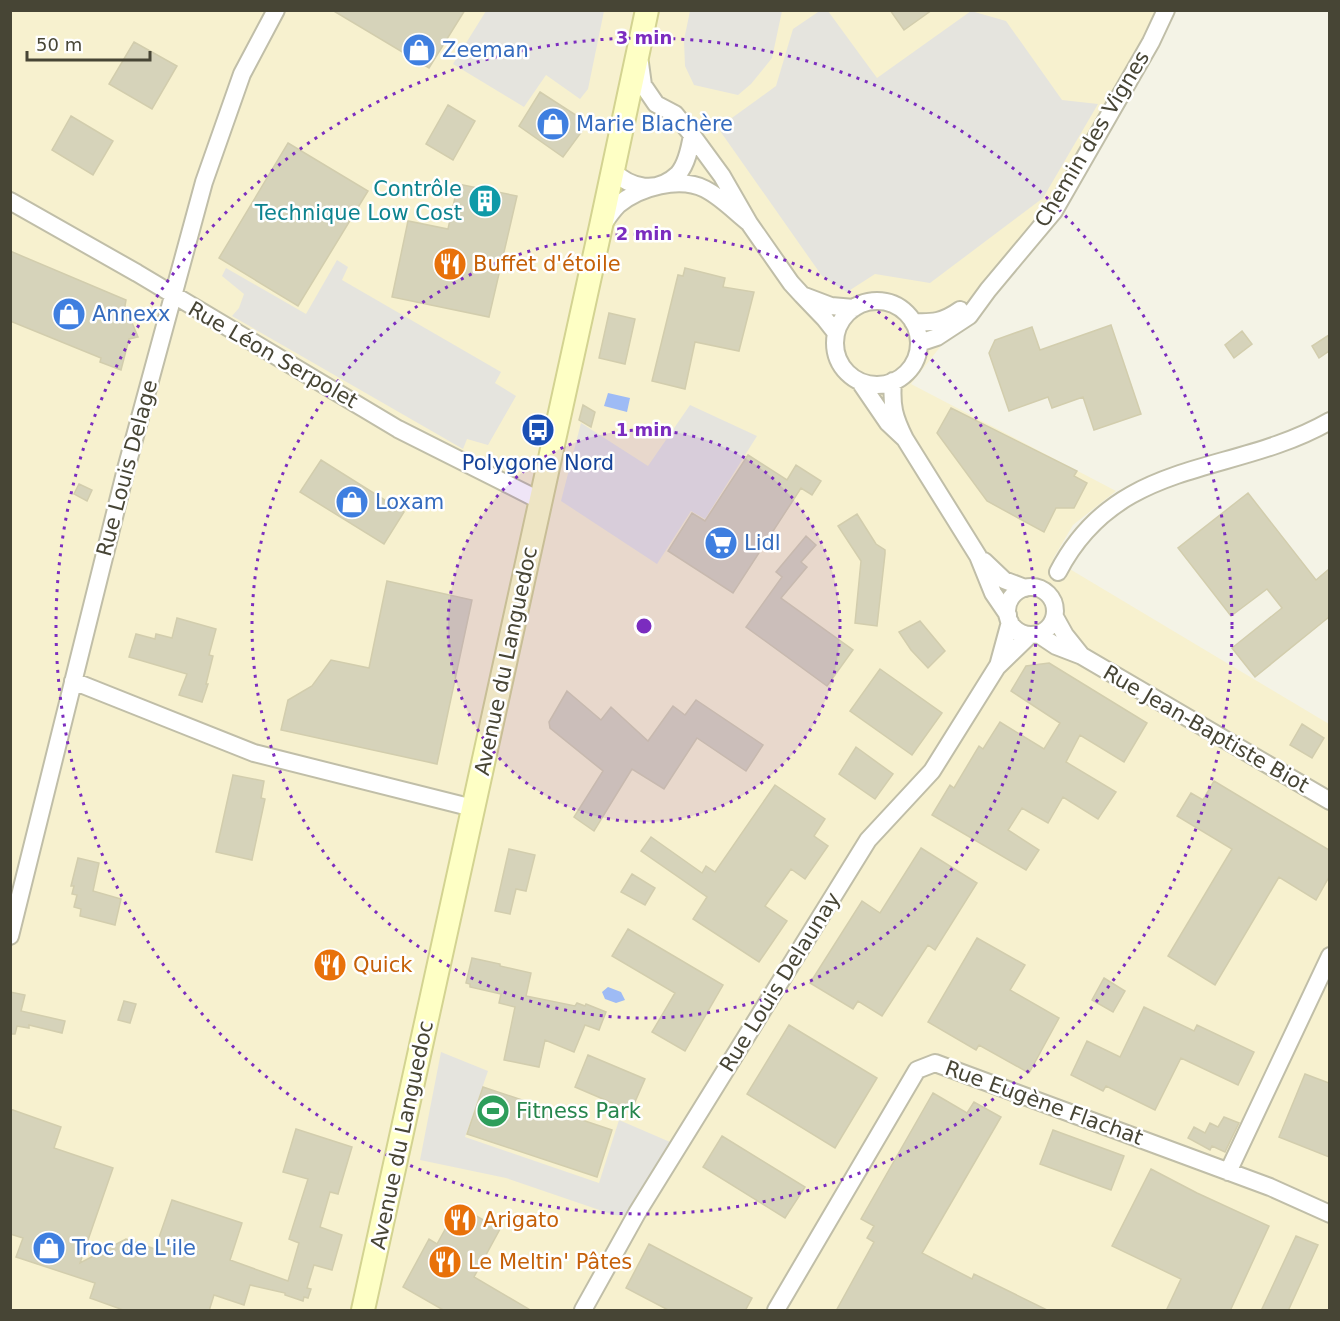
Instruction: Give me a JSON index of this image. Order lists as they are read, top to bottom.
{
  "streets": {
    "main road": ["Avenue du Languedoc"],
    "street": [
      "Chemin des Vignes",
      "Rue Léon Serpolet",
      "Rue Louis Delage",
      "Rue Jean-Baptiste Biot",
      "Rue Louis Delaunay",
      "Rue Eugène Flachat"
    ]
  },
  "crossings": [
    ["Rue Léon Serpolet", "Rue Louis Delage"],
    ["Rue Léon Serpolet", "Avenue du Languedoc"],
    ["Rue Jean-Baptiste Biot", "Rue Louis Delaunay"]
  ],
  "places": {
    "shop": [
      "Zeeman",
      "Marie Blachère",
      "Annexx",
      "Loxam",
      "Troc de L'ile"
    ],
    "building": ["Contrôle Technique Low Cost"],
    "restaurant": [
      "Buffet d'étoile",
      "Quick",
      "Arigato",
      "Le Meltin' Pâtes"
    ],
    "bus stop": ["Polygone Nord"],
    "supermarket": ["Lidl"],
    "sports": ["Fitness Park"]
  },
  "scale_bar": "50 m",
  "rings": ["3 min", "2 min", "1 min"]
}
